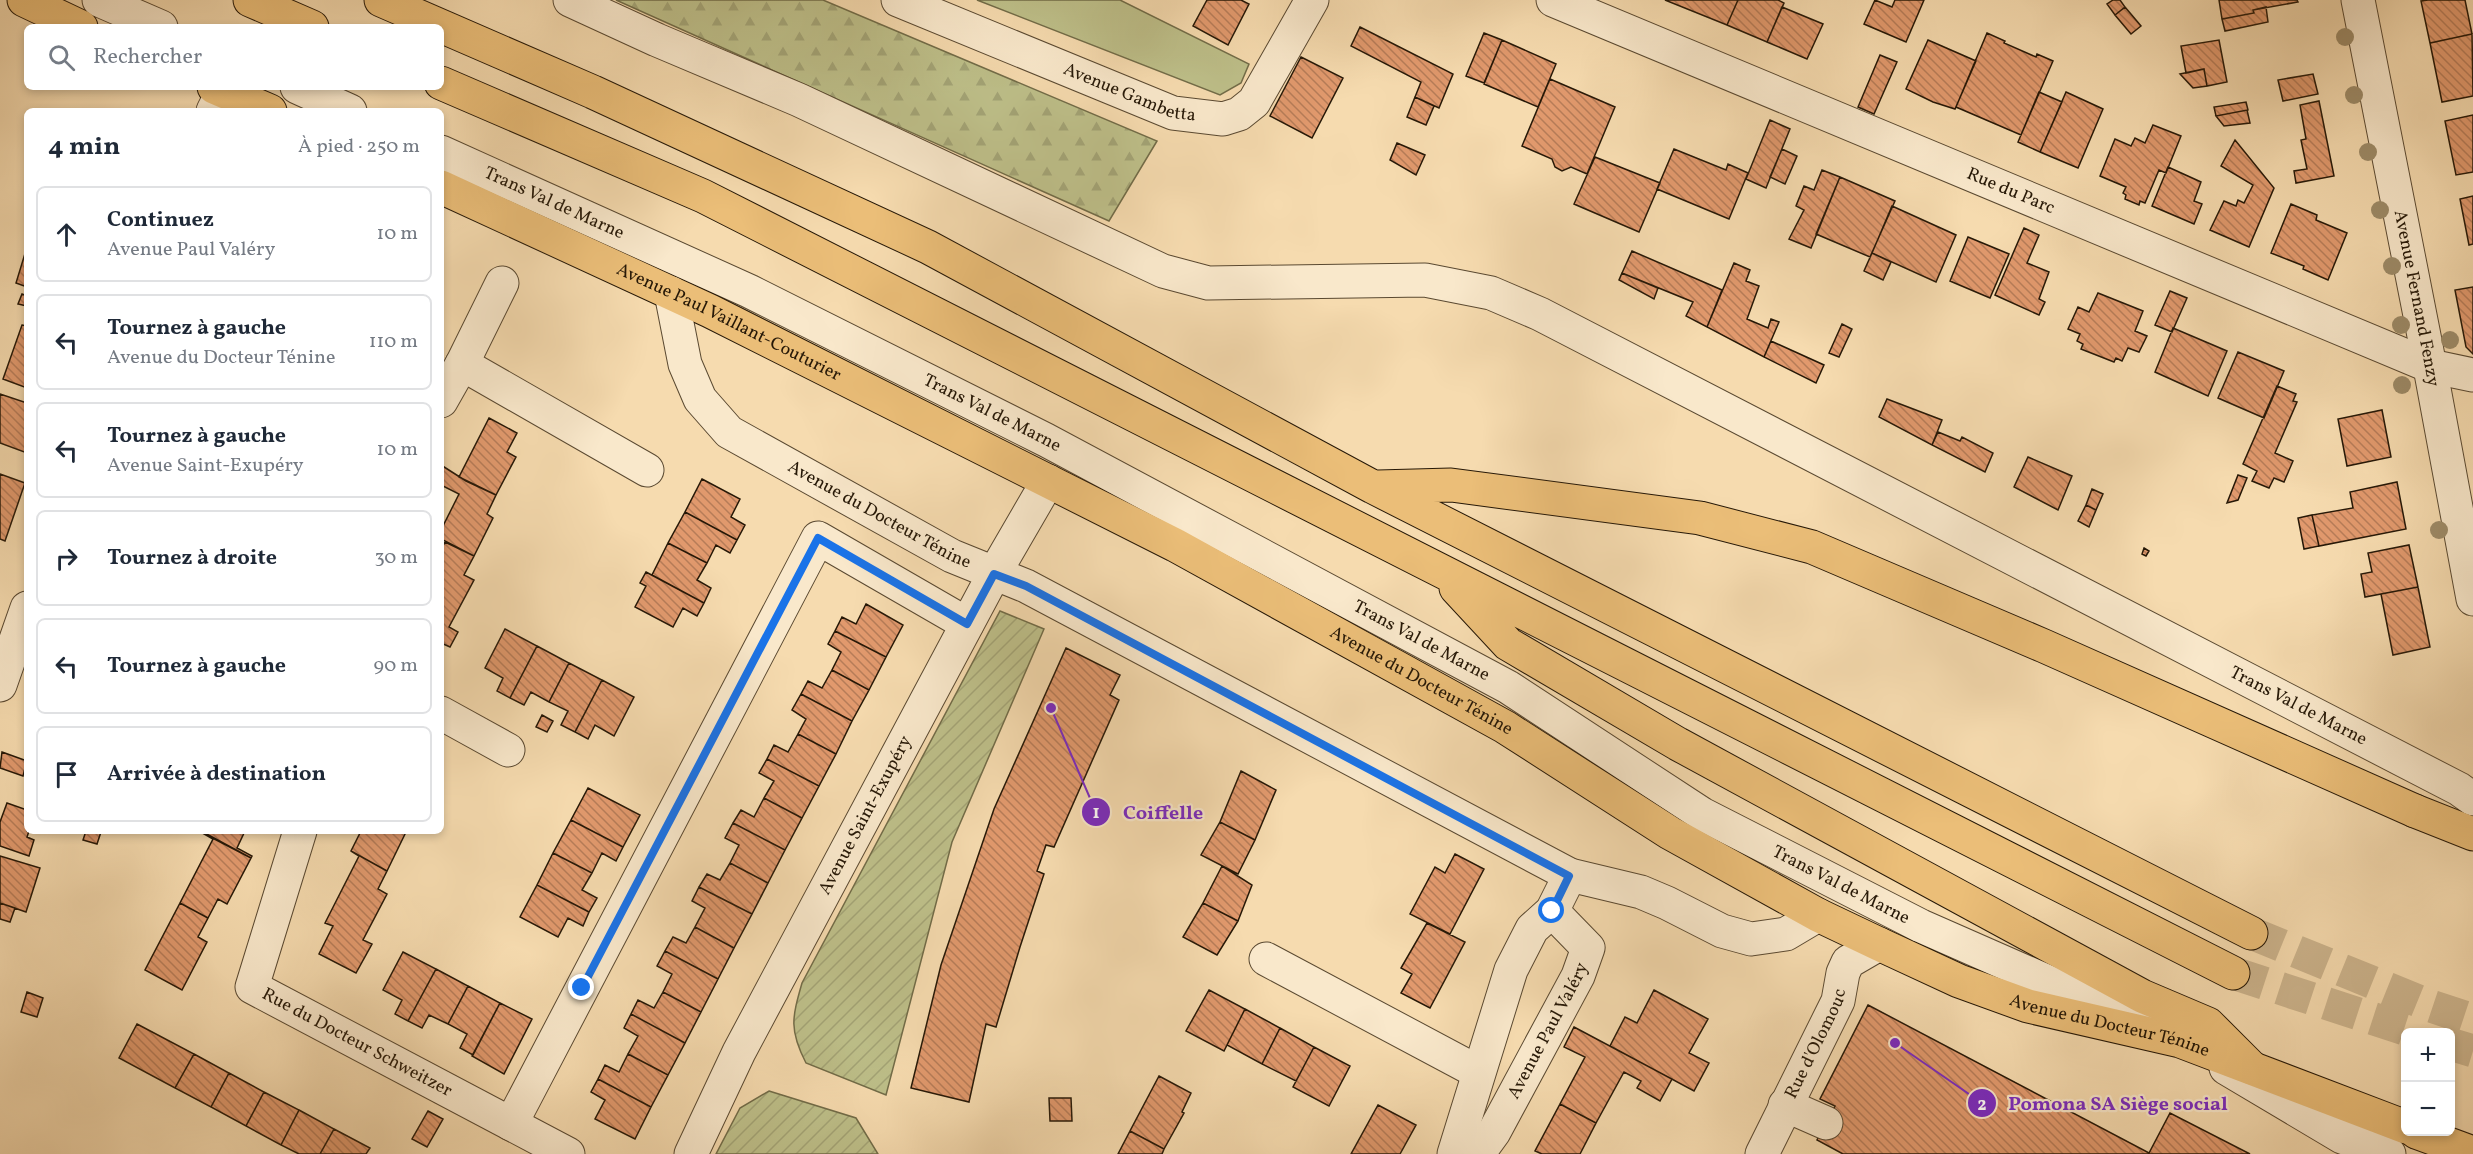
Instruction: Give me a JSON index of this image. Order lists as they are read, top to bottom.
{
  "streets": {
    "main road": ["Avenue Paul Vaillant-Couturier", "Avenue du Docteur Ténine"],
    "street": [
      "Avenue Gambetta",
      "Rue du Parc",
      "Trans Val de Marne",
      "Avenue Fernand Fenzy",
      "Avenue Saint-Exupéry",
      "Avenue Paul Valéry",
      "Rue d'Olomouc",
      "Rue du Docteur Schweitzer"
    ]
  },
  "crossings": [
    ["Rue du Parc", "Avenue Fernand Fenzy"],
    ["Trans Val de Marne", "Avenue du Docteur Ténine"],
    ["Avenue Paul Vaillant-Couturier", "Avenue du Docteur Ténine"],
    ["Avenue du Docteur Ténine", "Avenue Saint-Exupéry"],
    ["Avenue du Docteur Ténine", "Rue d'Olomouc"]
  ],
  "places": ["Coiffelle", "Pomona SA Siège social"],
  "page": {
    "search": "Rechercher",
    "heading": ["4 min", "À pied · 250 m"],
    "list": [
      ["Continuez", "Avenue Paul Valéry", "10 m"],
      ["Tournez à gauche", "Avenue du Docteur Ténine", "110 m"],
      ["Tournez à gauche", "Avenue Saint-Exupéry", "10 m"],
      ["Tournez à droite", "30 m"],
      ["Tournez à gauche", "90 m"],
      "Arrivée à destination"
    ],
    "map_buttons": ["+", "−"]
  }
}
